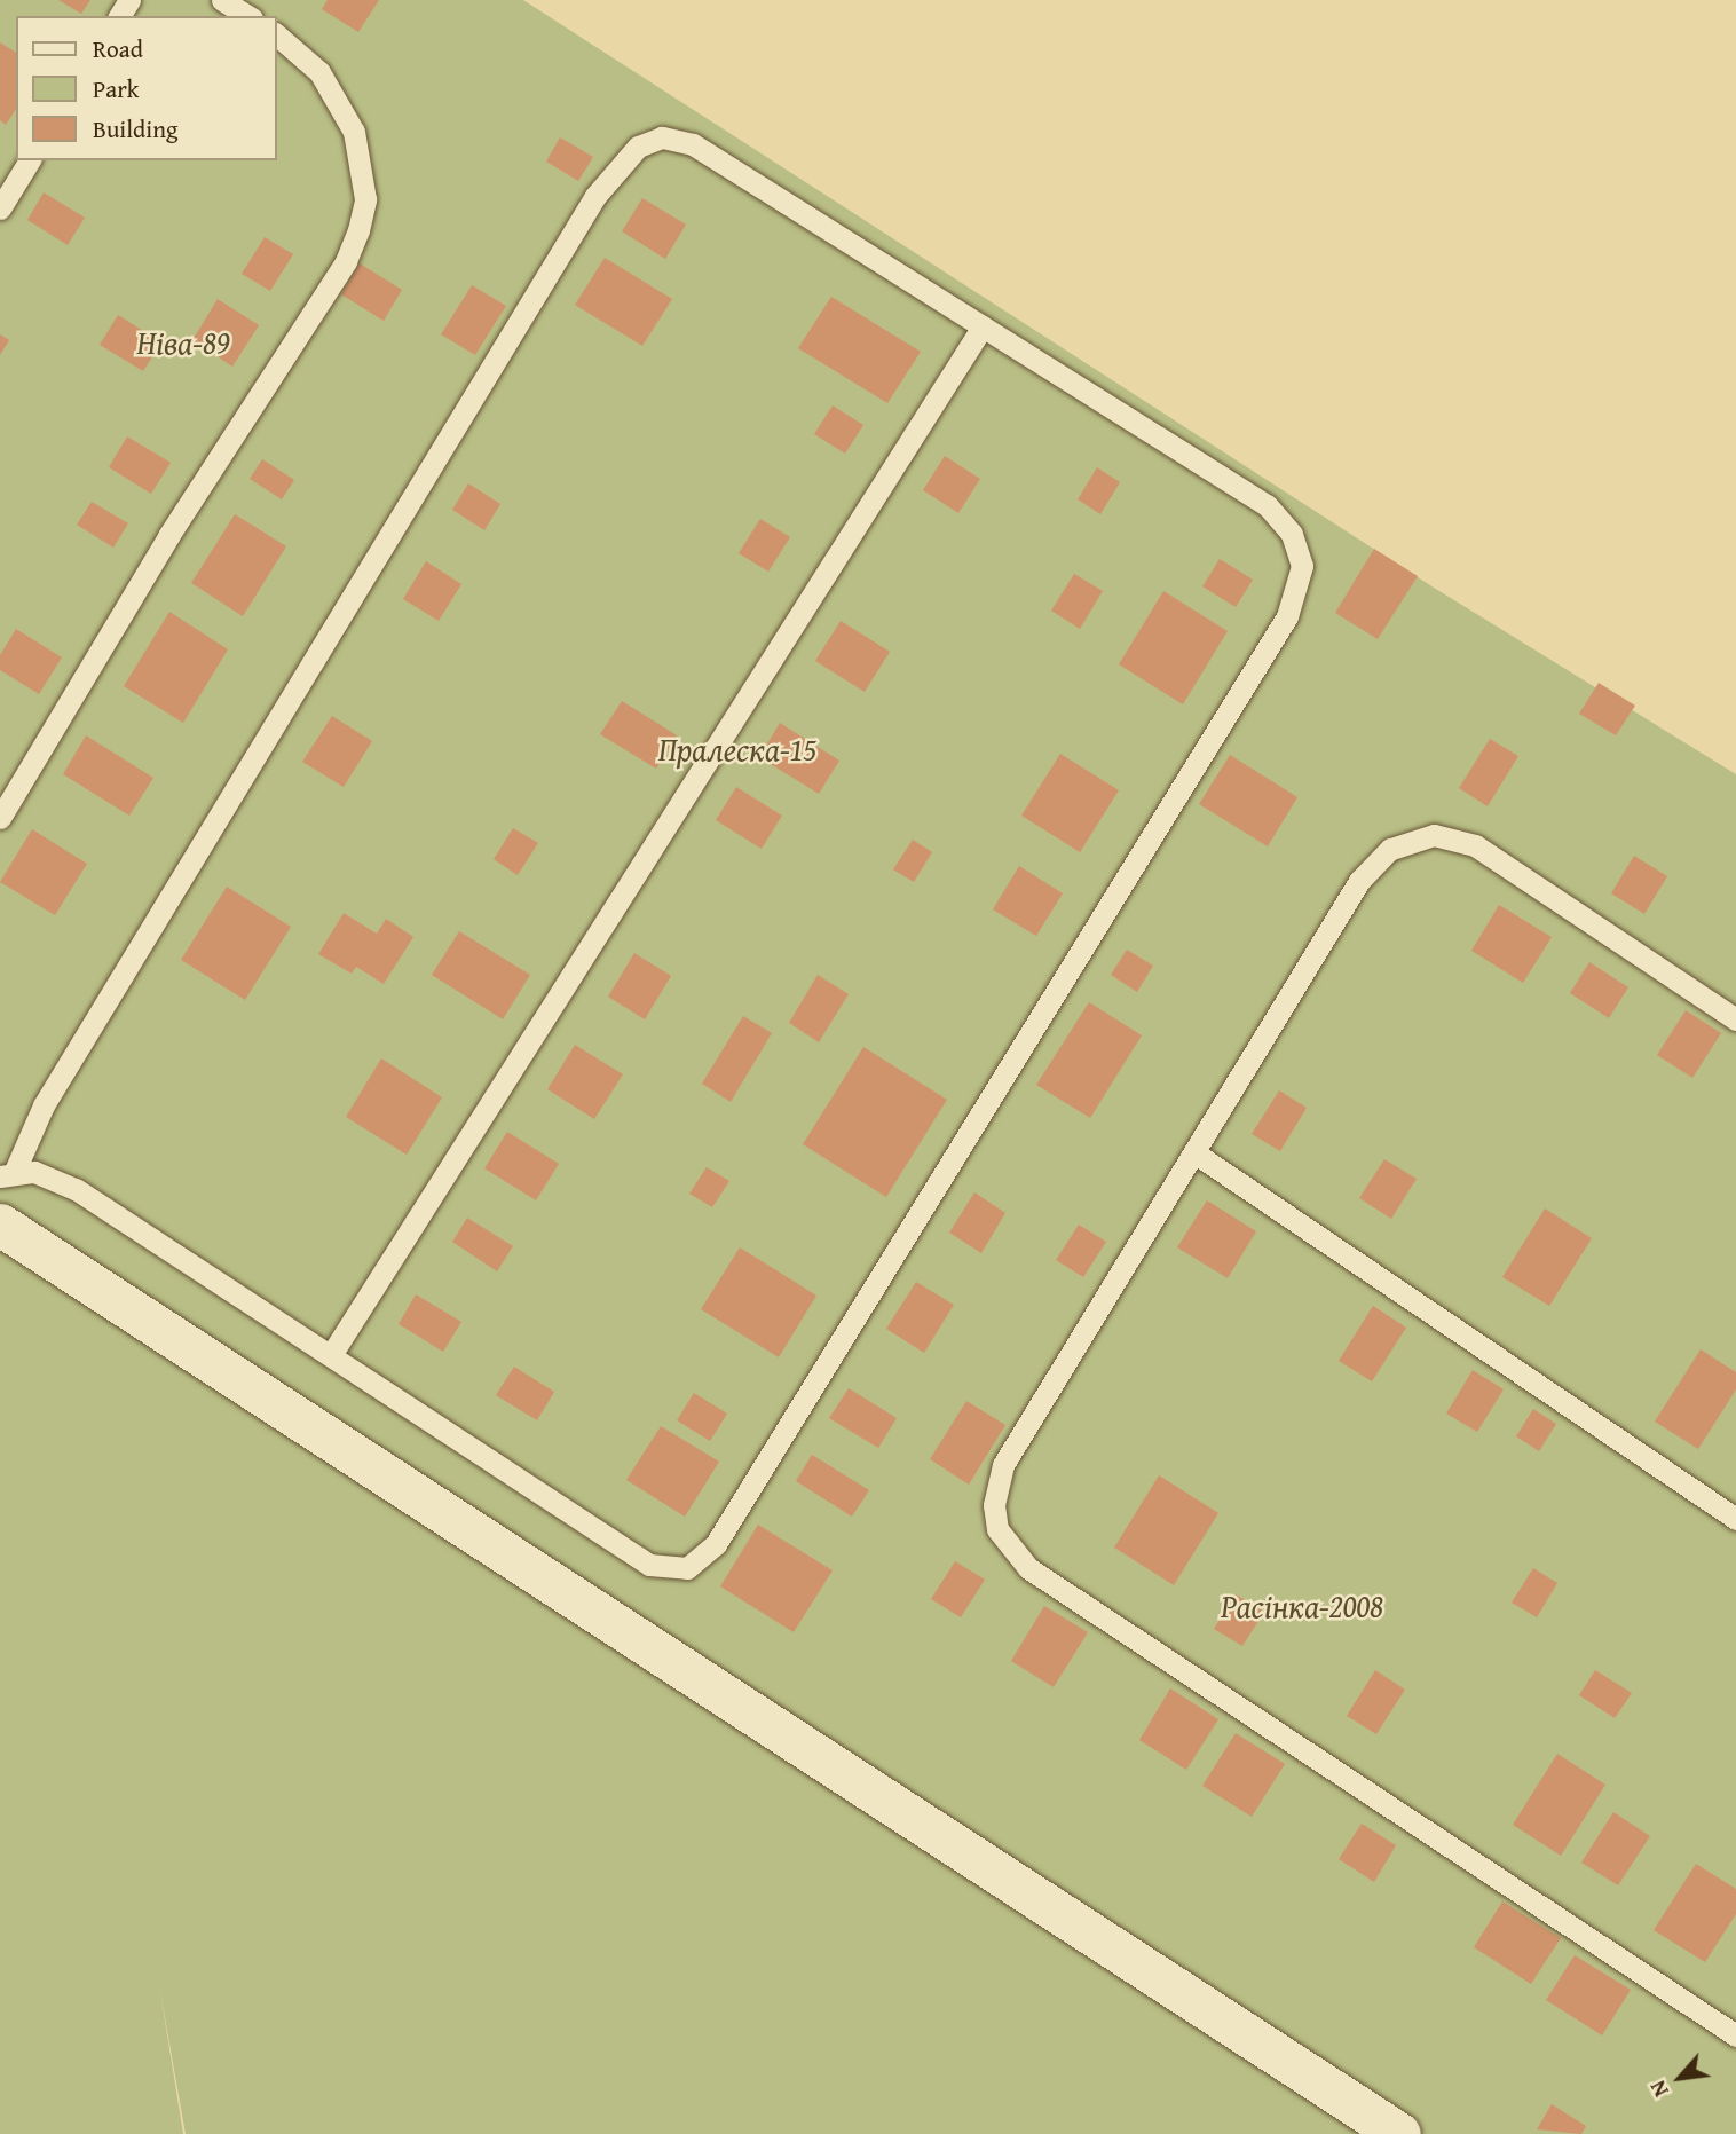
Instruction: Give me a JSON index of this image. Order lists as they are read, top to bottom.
{
  "parks": ["Ніва-89", "Пралеска-15", "Расінка-2008"],
  "legend": ["Road", "Park", "Building"],
  "north": "bottom left"
}
